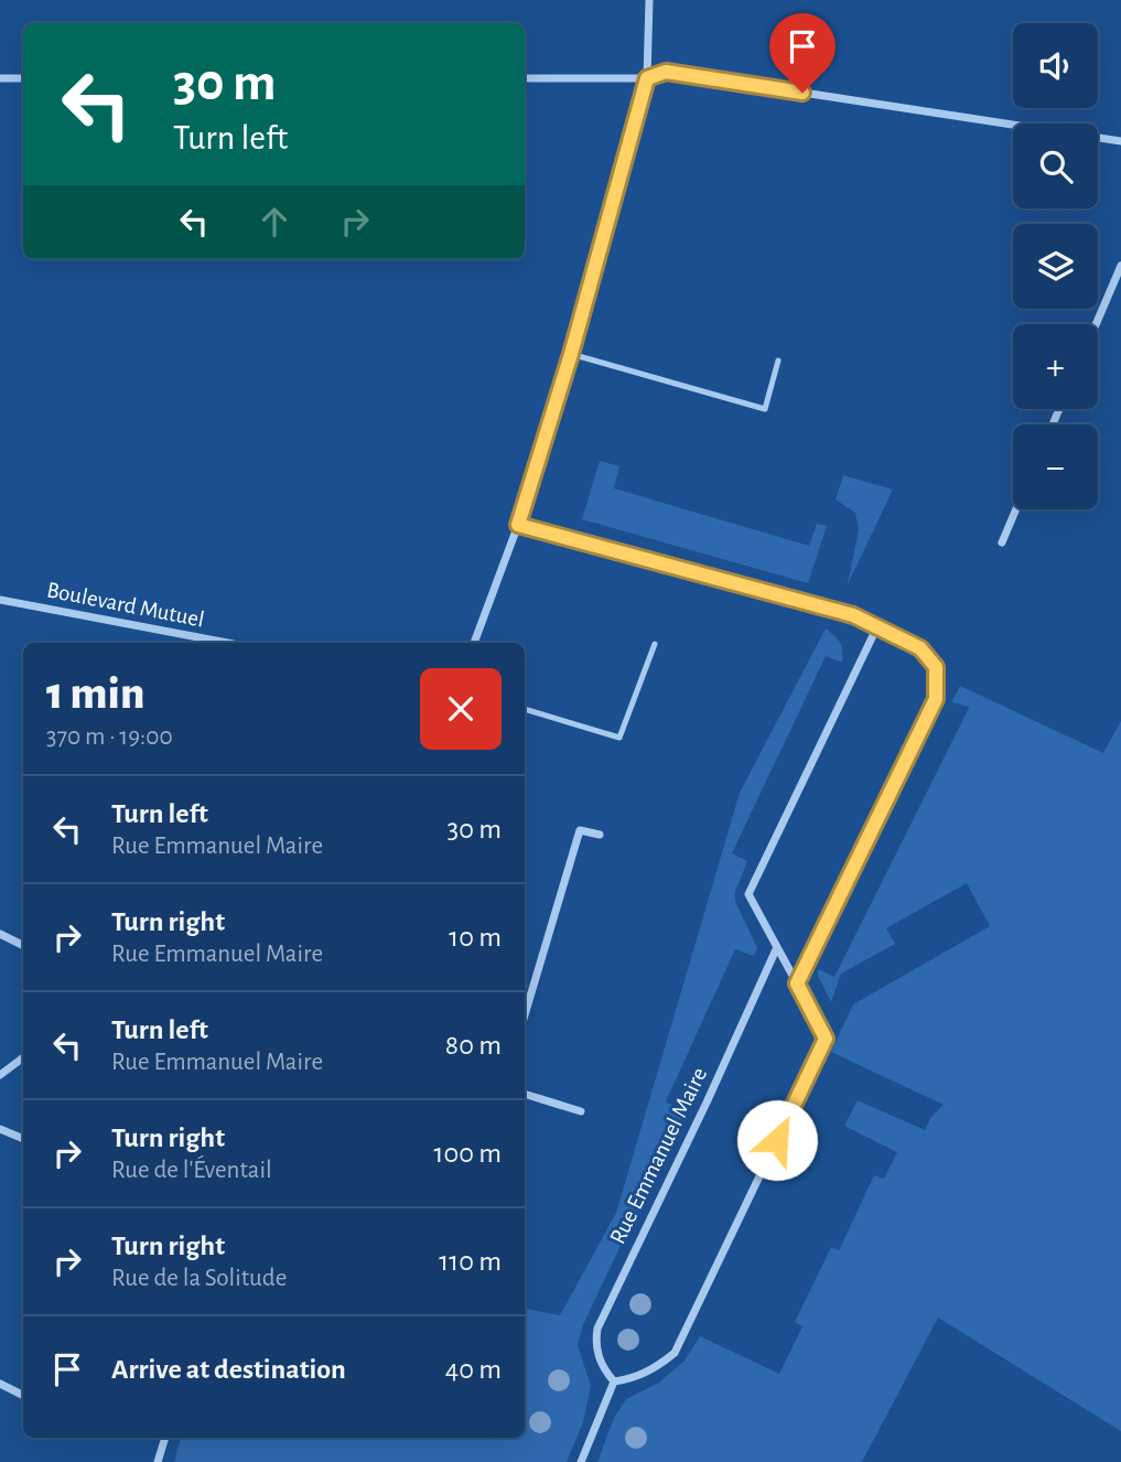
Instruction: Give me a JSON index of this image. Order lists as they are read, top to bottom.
{
  "streets": {
    "street": ["Boulevard Mutuel", "Rue Emmanuel Maire"]
  },
  "page": {
    "map_buttons": ["+", "−"],
    "turn": ["30 m", "Turn left"],
    "heading": ["1 min", "370 m · 19:00"],
    "list": [
      {
        "name": "Turn left",
        "note": "Rue Emmanuel Maire",
        "value": "30 m"
      },
      {
        "name": "Turn right",
        "note": "Rue Emmanuel Maire",
        "value": "10 m"
      },
      {
        "name": "Turn left",
        "note": "Rue Emmanuel Maire",
        "value": "80 m"
      },
      {
        "name": "Turn right",
        "note": "Rue de l'Éventail",
        "value": "100 m"
      },
      {
        "name": "Turn right",
        "note": "Rue de la Solitude",
        "value": "110 m"
      },
      {
        "name": "Arrive at destination",
        "value": "40 m"
      }
    ]
  }
}
